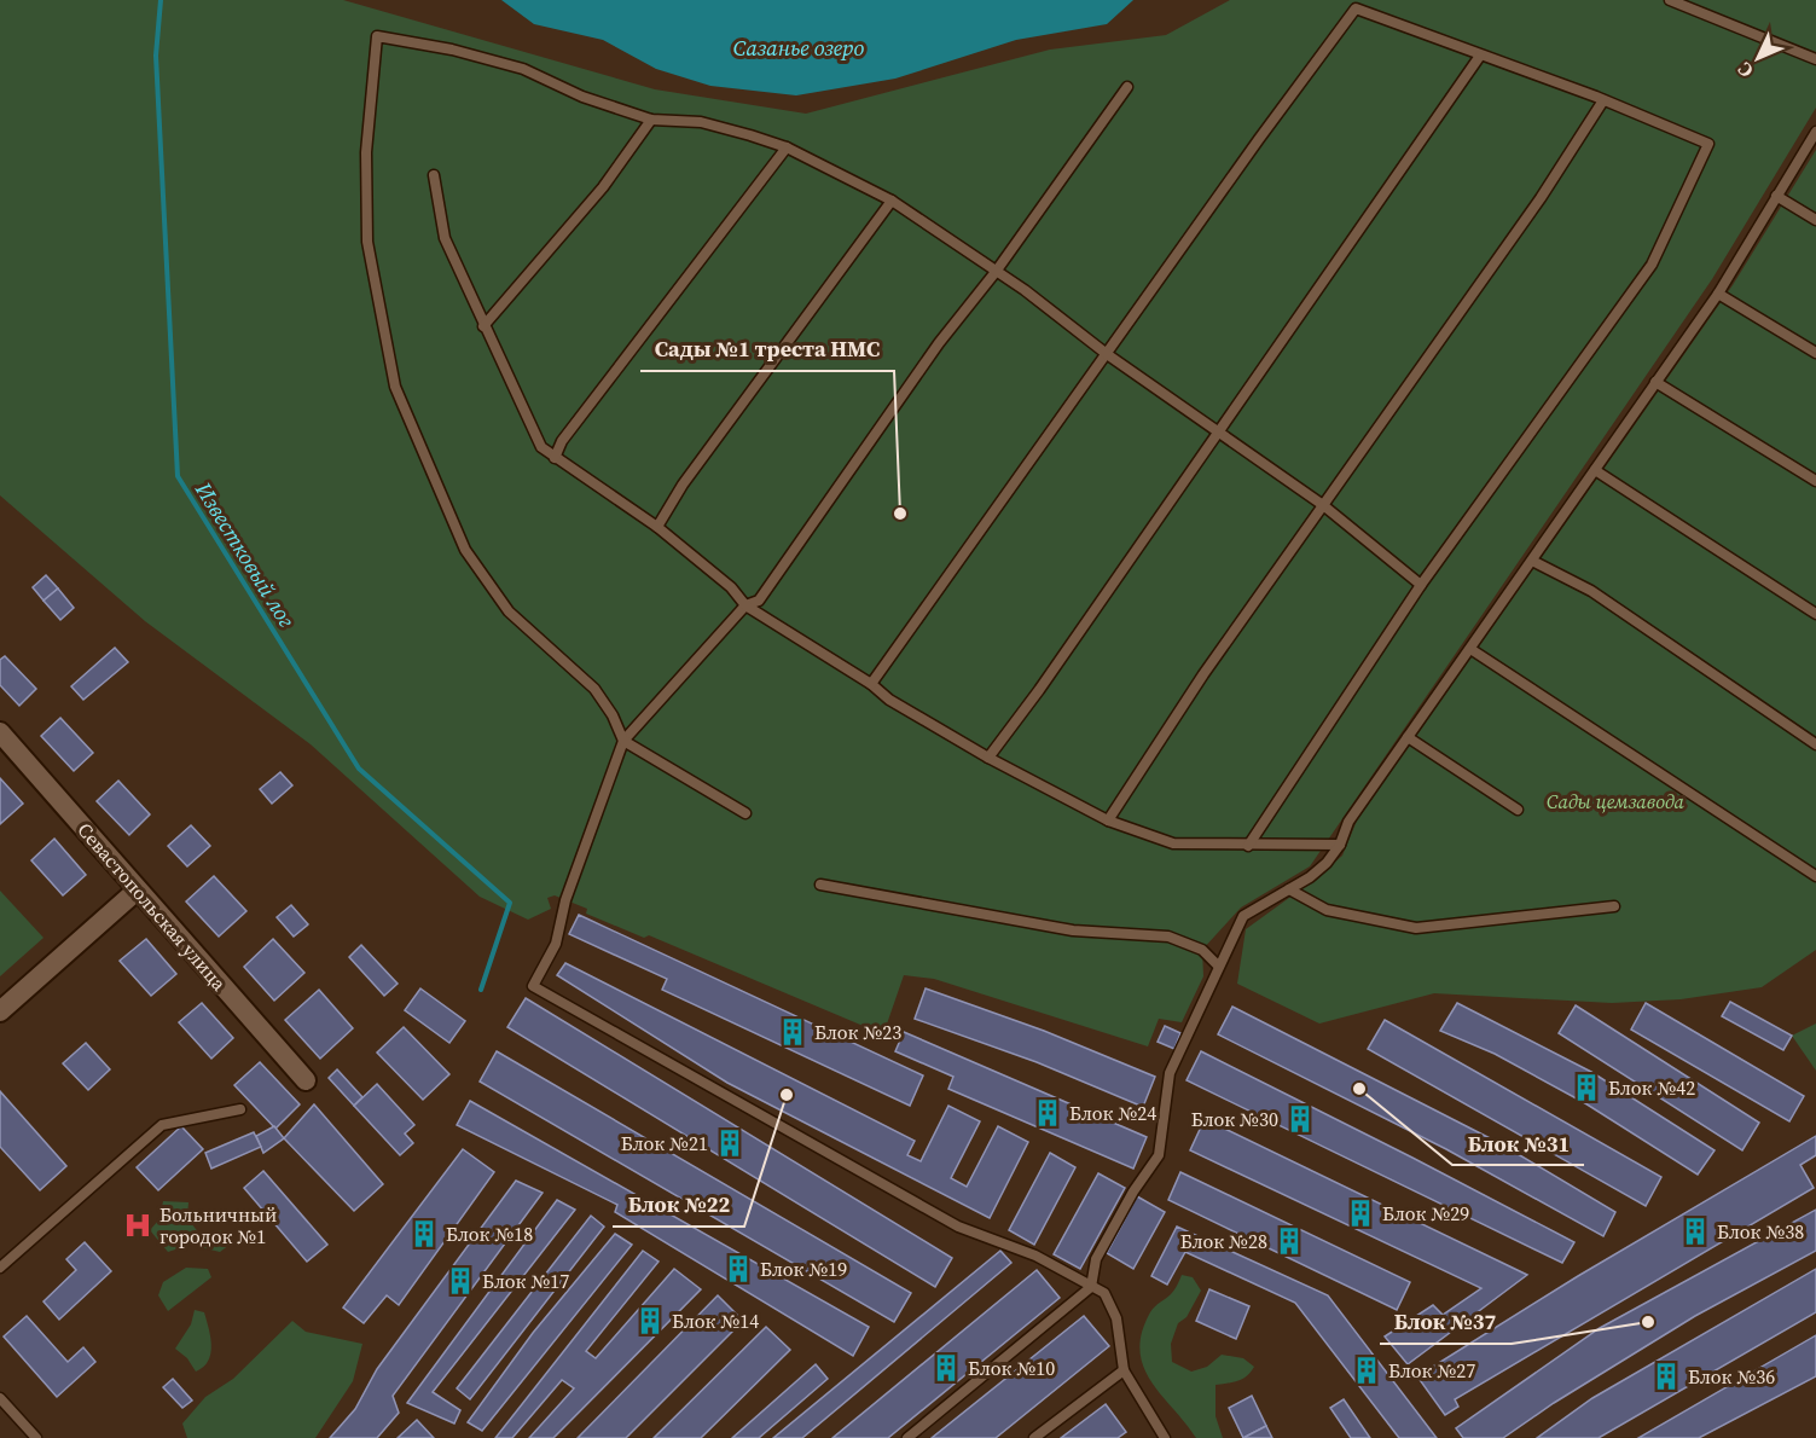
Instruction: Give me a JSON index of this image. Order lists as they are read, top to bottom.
{
  "streets": {
    "street": ["Севастопольская улица"]
  },
  "water": ["Сазанье озеро", "Известковый лог"],
  "parks": ["Сады цемзавода"],
  "places": {
    "other": [
      "Сады №1 треста НМС",
      "Блок №31",
      "Блок №22",
      "Блок №37"
    ],
    "building": [
      "Блок №23",
      "Блок №42",
      "Блок №24",
      "Блок №30",
      "Блок №21",
      "Блок №29",
      "Блок №38",
      "Блок №18",
      "Блок №28",
      "Блок №19",
      "Блок №17",
      "Блок №14",
      "Блок №10",
      "Блок №27",
      "Блок №36"
    ],
    "hospital": ["Больничный городок №1"]
  },
  "north": "bottom left"
}
